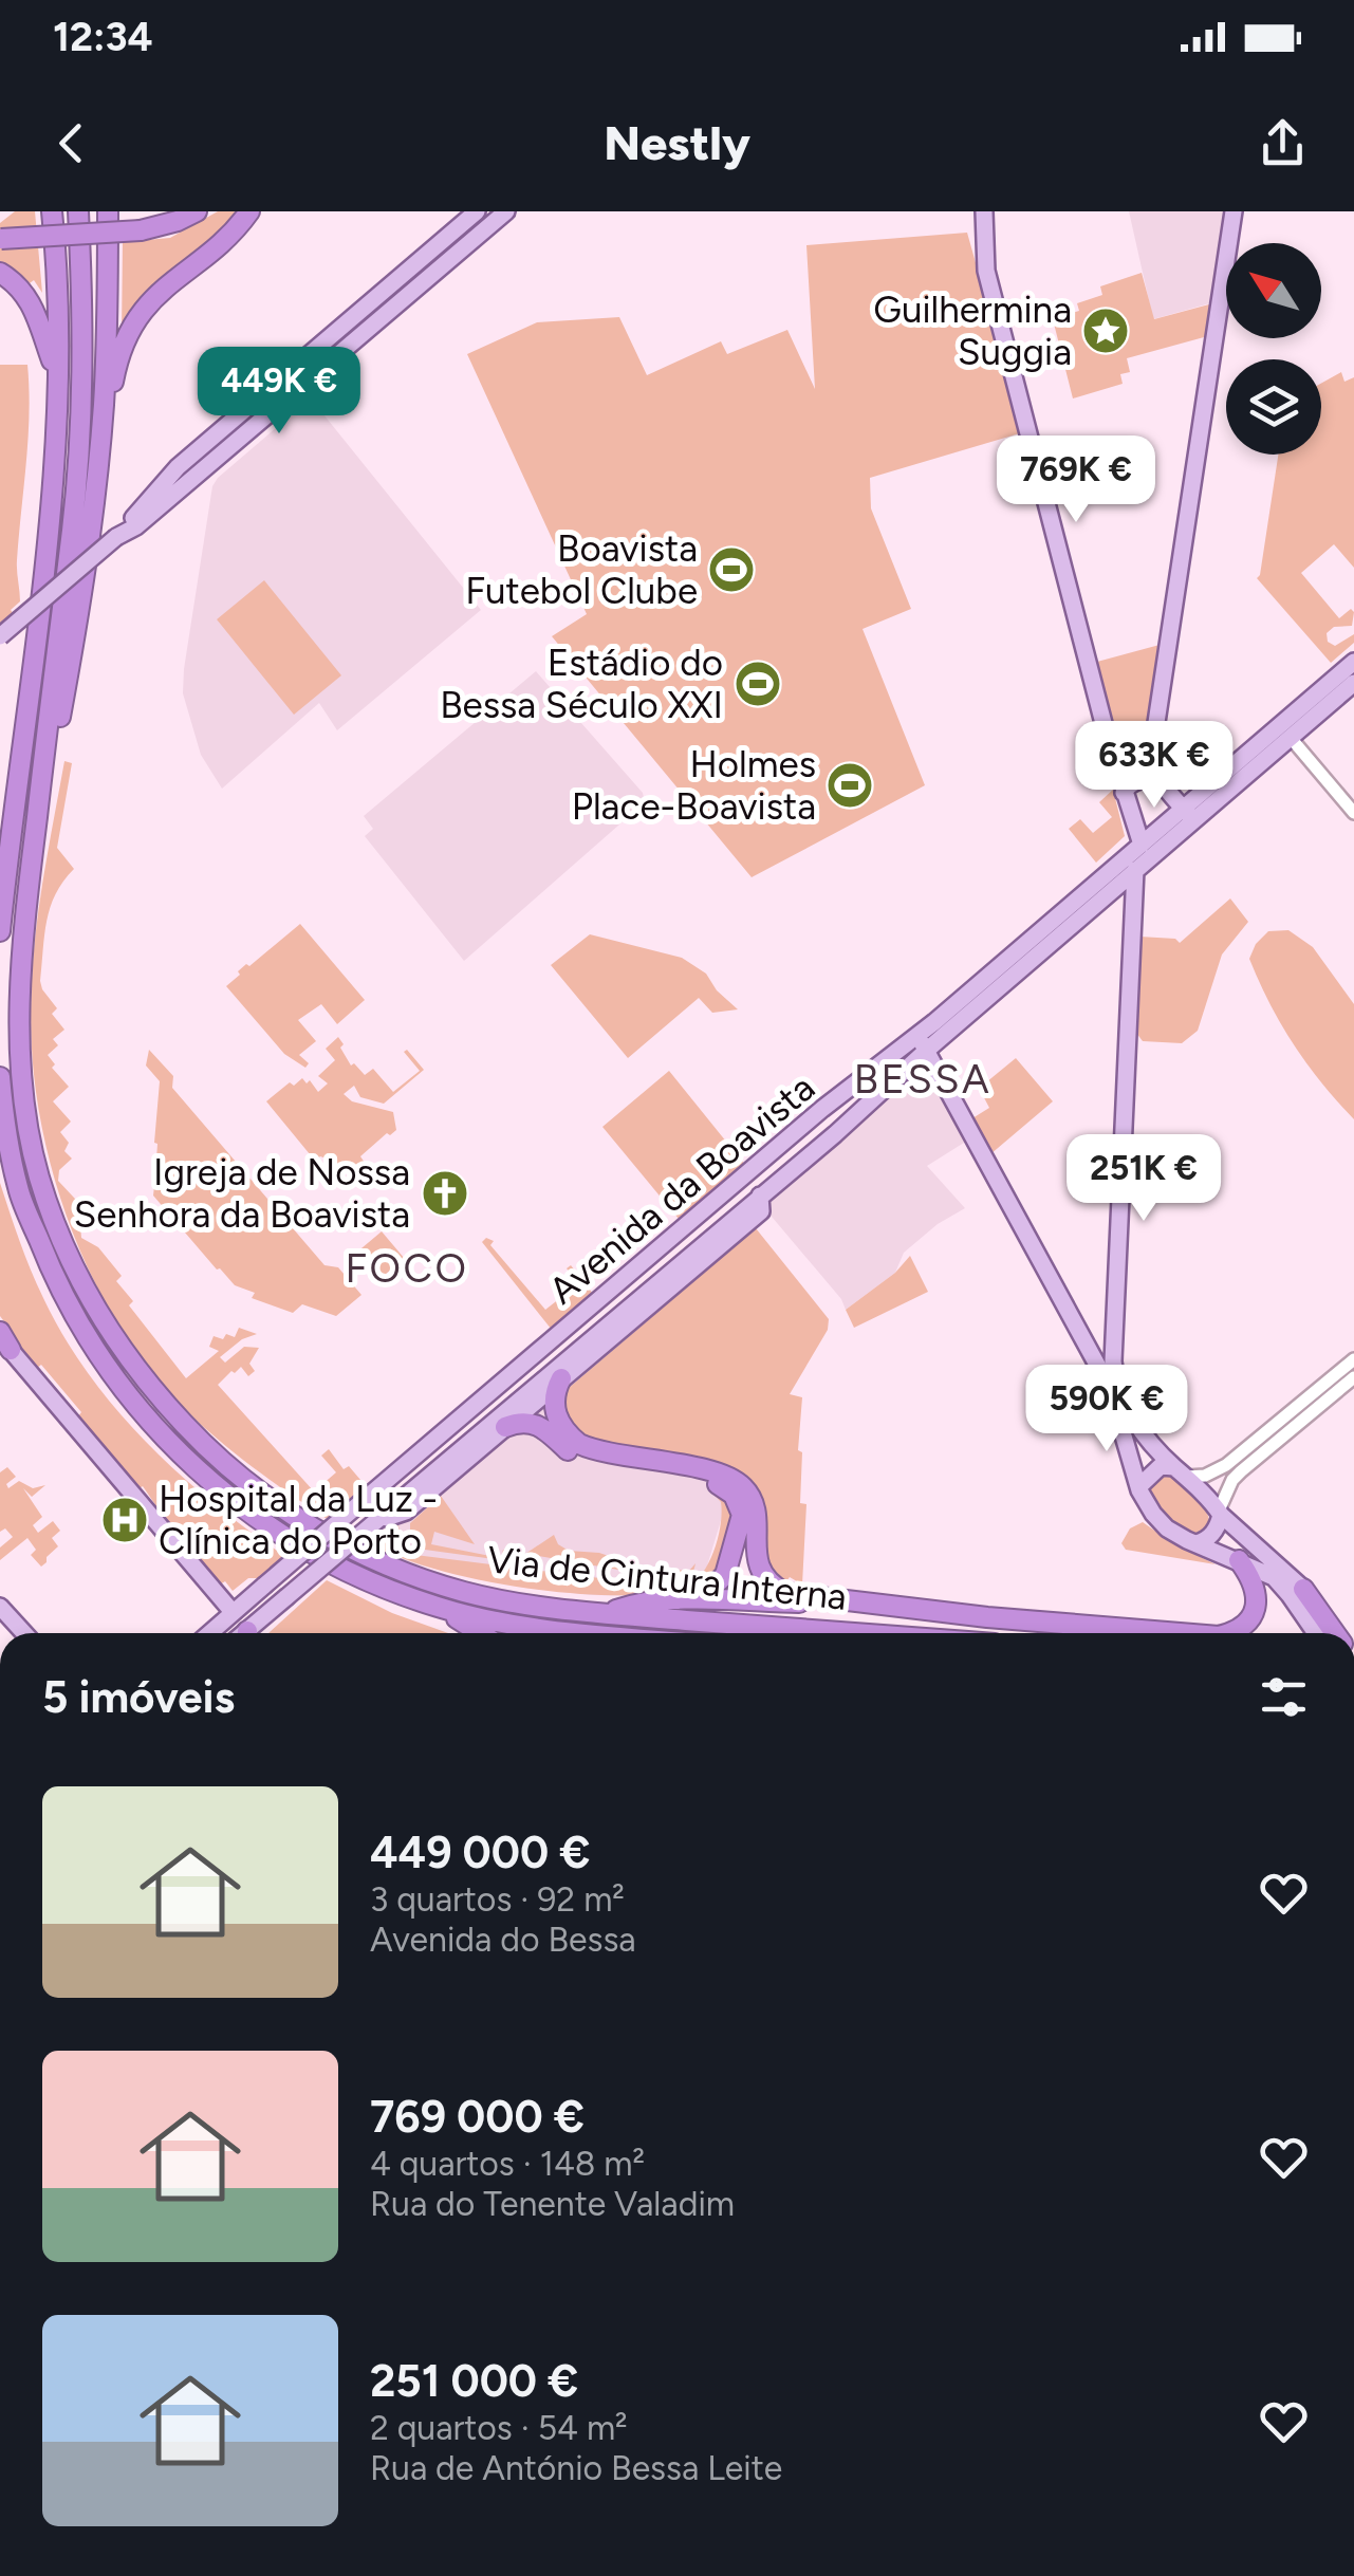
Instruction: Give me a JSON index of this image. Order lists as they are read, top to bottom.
{
  "streets": {
    "highway": ["Via de Cintura Interna"],
    "main road": ["Avenida da Boavista"]
  },
  "districts": ["BESSA", "FOCO"],
  "places": {
    "place": ["Guilhermina Suggia"],
    "sports": ["Boavista Futebol Clube", "Estádio do Bessa Século XXI", "Holmes Place-Boavista"],
    "church": ["Igreja de Nossa Senhora da Boavista"],
    "hospital": ["Hospital da Luz - Clínica do Porto"]
  },
  "north": "top left",
  "page": {
    "status": "12:34",
    "header": "Nestly",
    "price": [
      "449K €",
      "769K €",
      "633K €",
      "251K €",
      "590K €"
    ],
    "heading": "5 imóveis",
    "list": [
      {
        "name": "449 000 €",
        "note": "3 quartos · 92 m² · Avenida do Bessa"
      },
      {
        "name": "769 000 €",
        "note": "4 quartos · 148 m² · Rua do Tenente Valadim"
      },
      {
        "name": "251 000 €",
        "note": "2 quartos · 54 m² · Rua de António Bessa Leite"
      }
    ]
  }
}
